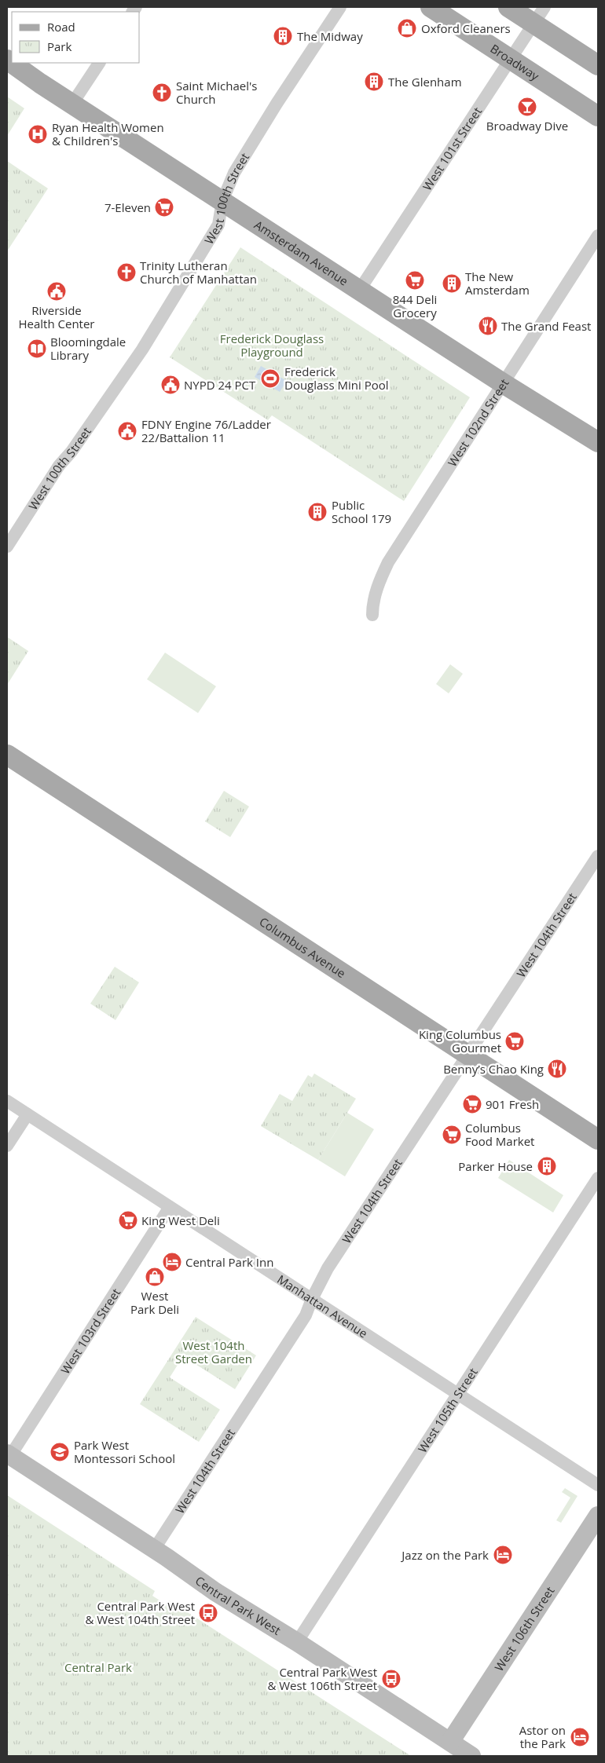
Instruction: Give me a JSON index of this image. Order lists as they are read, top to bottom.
{
  "streets": {
    "main road": [
      "Broadway",
      "Amsterdam Avenue",
      "Columbus Avenue",
      "Central Park West",
      "West 106th Street"
    ],
    "street": [
      "West 101st Street",
      "West 100th Street",
      "West 102nd Street",
      "West 104th Street",
      "Manhattan Avenue",
      "West 103rd Street",
      "West 105th Street"
    ]
  },
  "crossings": [
    ["Broadway", "West 101st Street"],
    ["West 101st Street", "Amsterdam Avenue"],
    ["West 100th Street", "Amsterdam Avenue"],
    ["Amsterdam Avenue", "West 102nd Street"],
    ["West 104th Street", "Columbus Avenue"],
    ["West 104th Street", "Manhattan Avenue"],
    ["West 104th Street", "Central Park West"],
    ["Manhattan Avenue", "West 103rd Street"],
    ["Manhattan Avenue", "West 105th Street"],
    ["West 103rd Street", "Central Park West"],
    ["West 105th Street", "Central Park West"],
    ["Central Park West", "West 106th Street"]
  ],
  "parks": ["Frederick Douglass Playground", "West 104th Street Garden", "Central Park"],
  "places": {
    "shop": ["Oxford Cleaners", "West Park Deli"],
    "building": [
      "The Midway",
      "The Glenham",
      "The New Amsterdam",
      "Public School 179",
      "Parker House"
    ],
    "church": ["Saint Michael's Church", "Trinity Lutheran Church of Manhattan"],
    "bar": ["Broadway Dive"],
    "hospital": ["Ryan Health Women & Children's"],
    "supermarket": [
      "7-Eleven",
      "844 Deli Grocery",
      "King Columbus Gourmet",
      "901 Fresh",
      "Columbus Food Market",
      "King West Deli"
    ],
    "public building": ["Riverside Health Center", "NYPD 24 PCT", "FDNY Engine 76/Ladder 22/Battalion 11"],
    "restaurant": ["The Grand Feast", "Benny’s Chao King"],
    "library": ["Bloomingdale Library"],
    "sports": ["Frederick Douglass Mini Pool"],
    "hotel": ["Central Park Inn", "Jazz on the Park", "Astor on the Park"],
    "school or university": ["Park West Montessori School"],
    "bus stop": ["Central Park West & West 104th Street", "Central Park West & West 106th Street"]
  },
  "legend": ["Road", "Park"]
}
